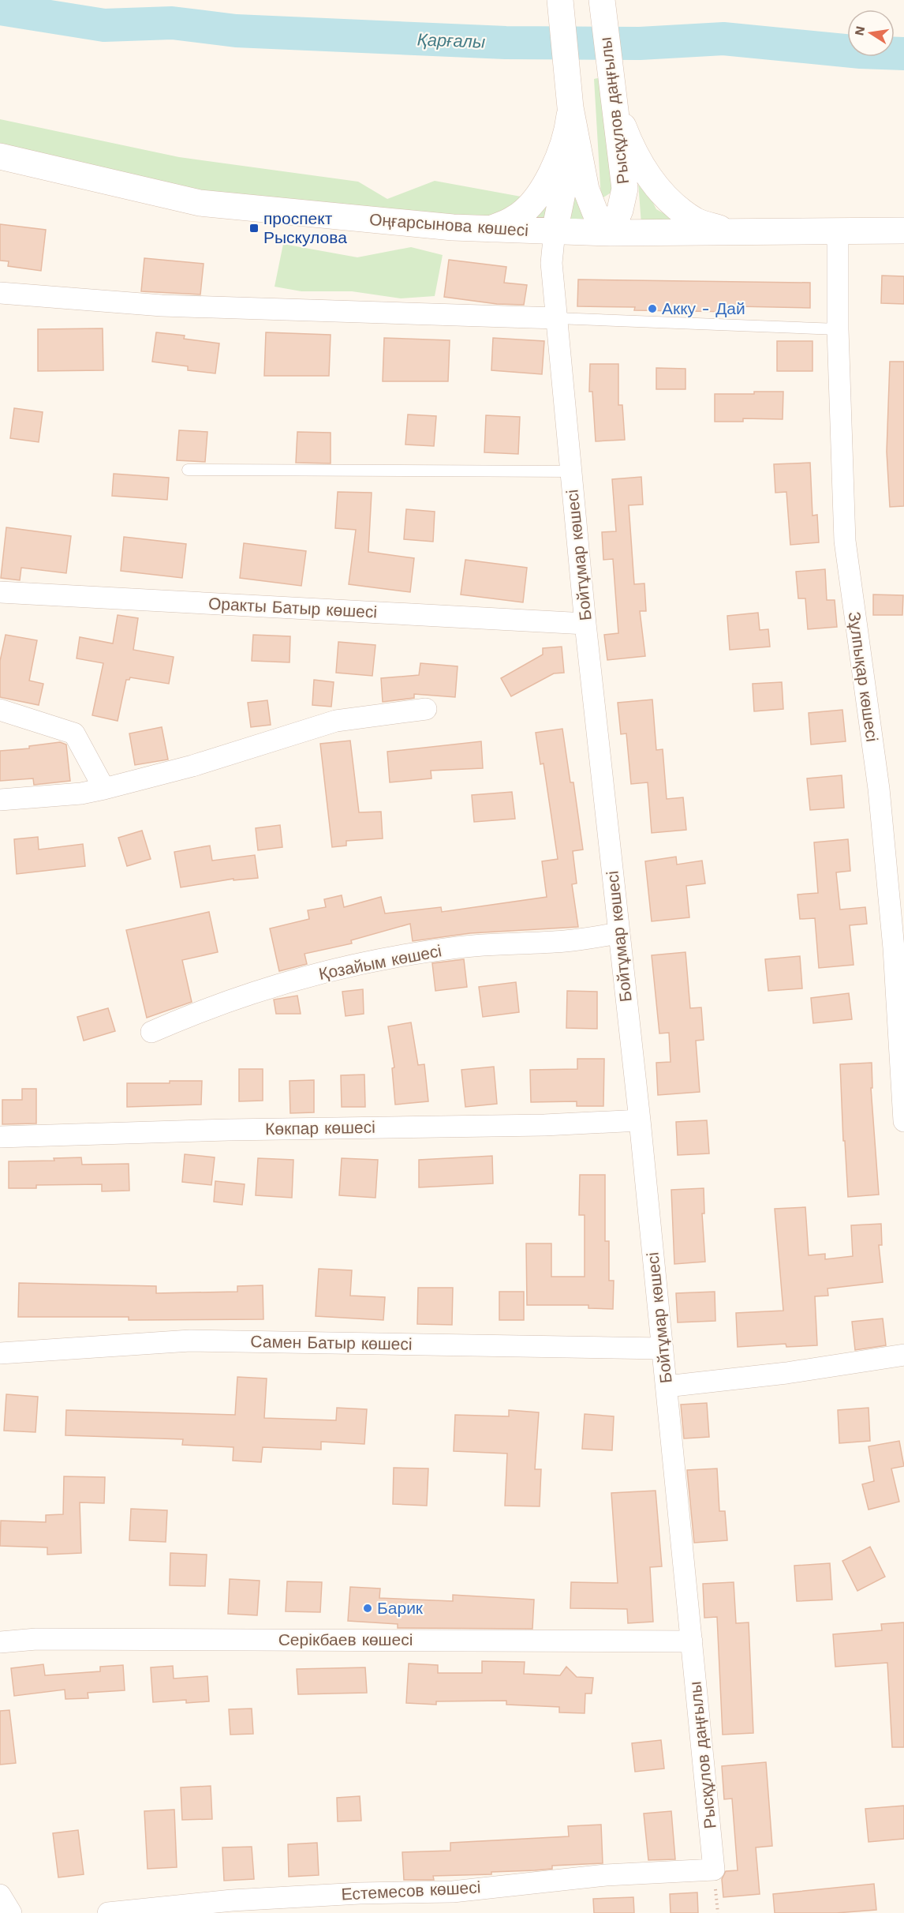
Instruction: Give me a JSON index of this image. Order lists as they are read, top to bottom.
{
  "streets": {
    "main road": ["Рысқұлов даңғылы", "Оңғарсынова көшесі"],
    "street": [
      "Бойтұмар көшесі",
      "Оракты Батыр көшесі",
      "Зұлпықар көшесі",
      "Қозайым көшесі",
      "Көкпар көшесі",
      "Самен Батыр көшесі",
      "Серікбаев көшесі",
      "Естемесов көшесі"
    ]
  },
  "crossings": [
    ["Рысқұлов даңғылы", "Оңғарсынова көшесі"],
    ["Рысқұлов даңғылы", "Бойтұмар көшесі"],
    ["Рысқұлов даңғылы", "Серікбаев көшесі"],
    ["Рысқұлов даңғылы", "Естемесов көшесі"],
    ["Оңғарсынова көшесі", "Бойтұмар көшесі"],
    ["Оңғарсынова көшесі", "Зұлпықар көшесі"],
    ["Бойтұмар көшесі", "Оракты Батыр көшесі"],
    ["Бойтұмар көшесі", "Қозайым көшесі"],
    ["Бойтұмар көшесі", "Көкпар көшесі"],
    ["Бойтұмар көшесі", "Самен Батыр көшесі"],
    ["Бойтұмар көшесі", "Серікбаев көшесі"]
  ],
  "water": ["Қарғалы"],
  "places": {
    "transit": ["проспект Рыскулова"],
    "other": ["Акку - Дай", "Барик"]
  },
  "north": "left"
}
